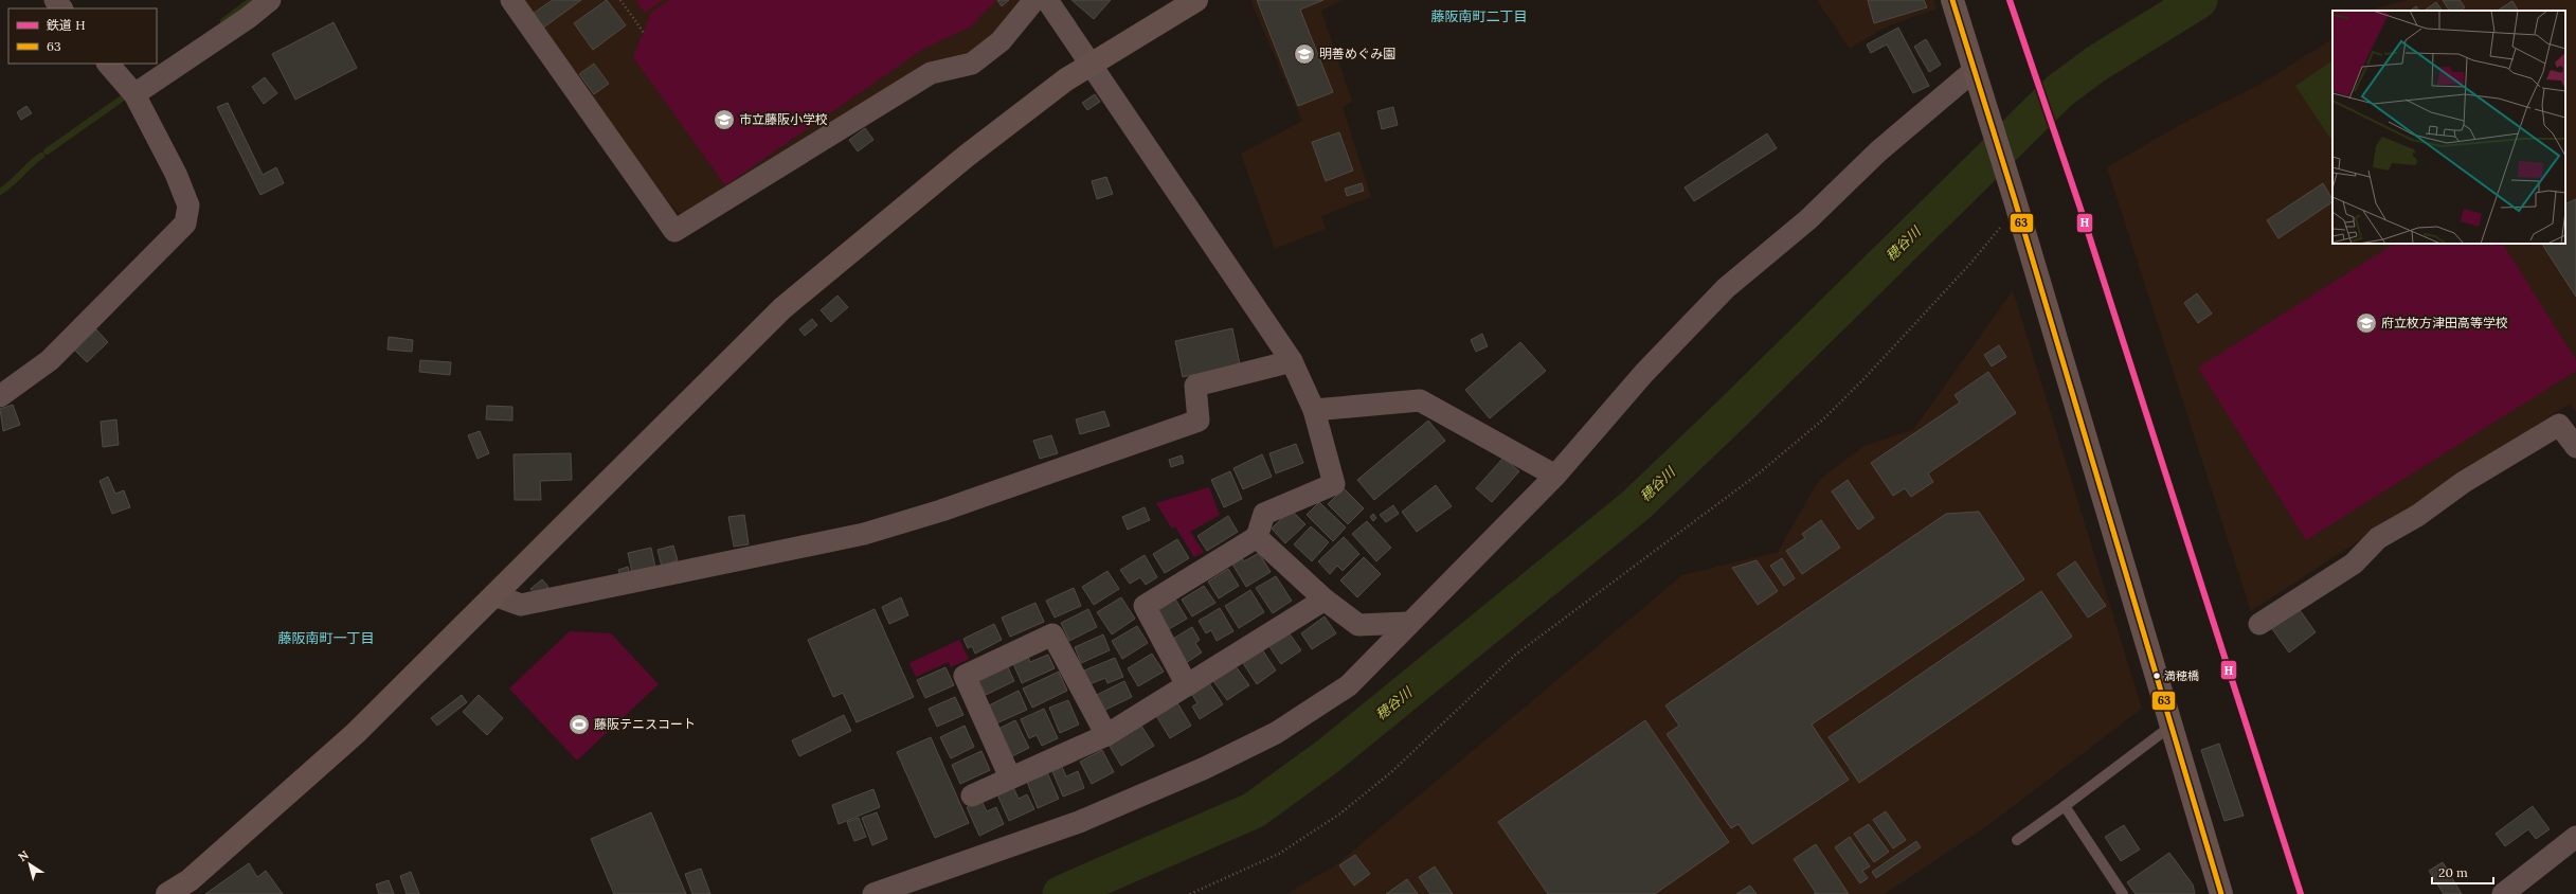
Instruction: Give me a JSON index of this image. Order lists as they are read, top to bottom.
{
  "districts": ["藤阪南町二丁目", "藤阪南町一丁目"],
  "water": ["穂谷川"],
  "places": {
    "school or university": ["明善めぐみ園", "市立藤阪小学校", "府立枚方津田高等学校"],
    "other": ["満穂橋"],
    "sports": ["藤阪テニスコート"]
  },
  "lines": ["rail line H", "transit line 63"],
  "legend": ["鉄道 H", "63"],
  "scale_bar": "20 m",
  "north": "top left"
}
